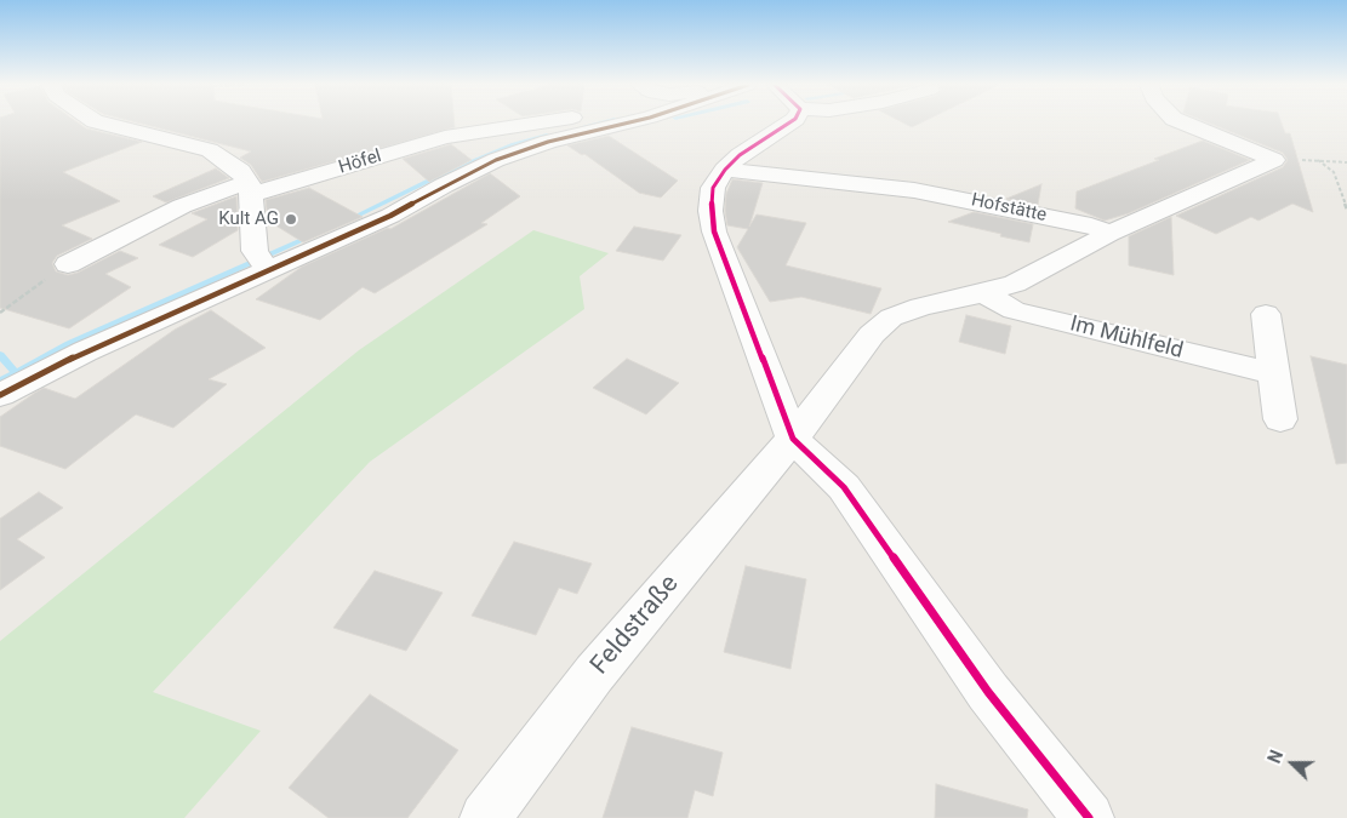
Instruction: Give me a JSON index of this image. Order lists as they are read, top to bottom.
{
  "streets": {
    "street": [
      "Höfel",
      "Hofstätte",
      "Im Mühlfeld",
      "Feldstraße"
    ]
  },
  "places": ["Kult AG"],
  "north": "left"
}
